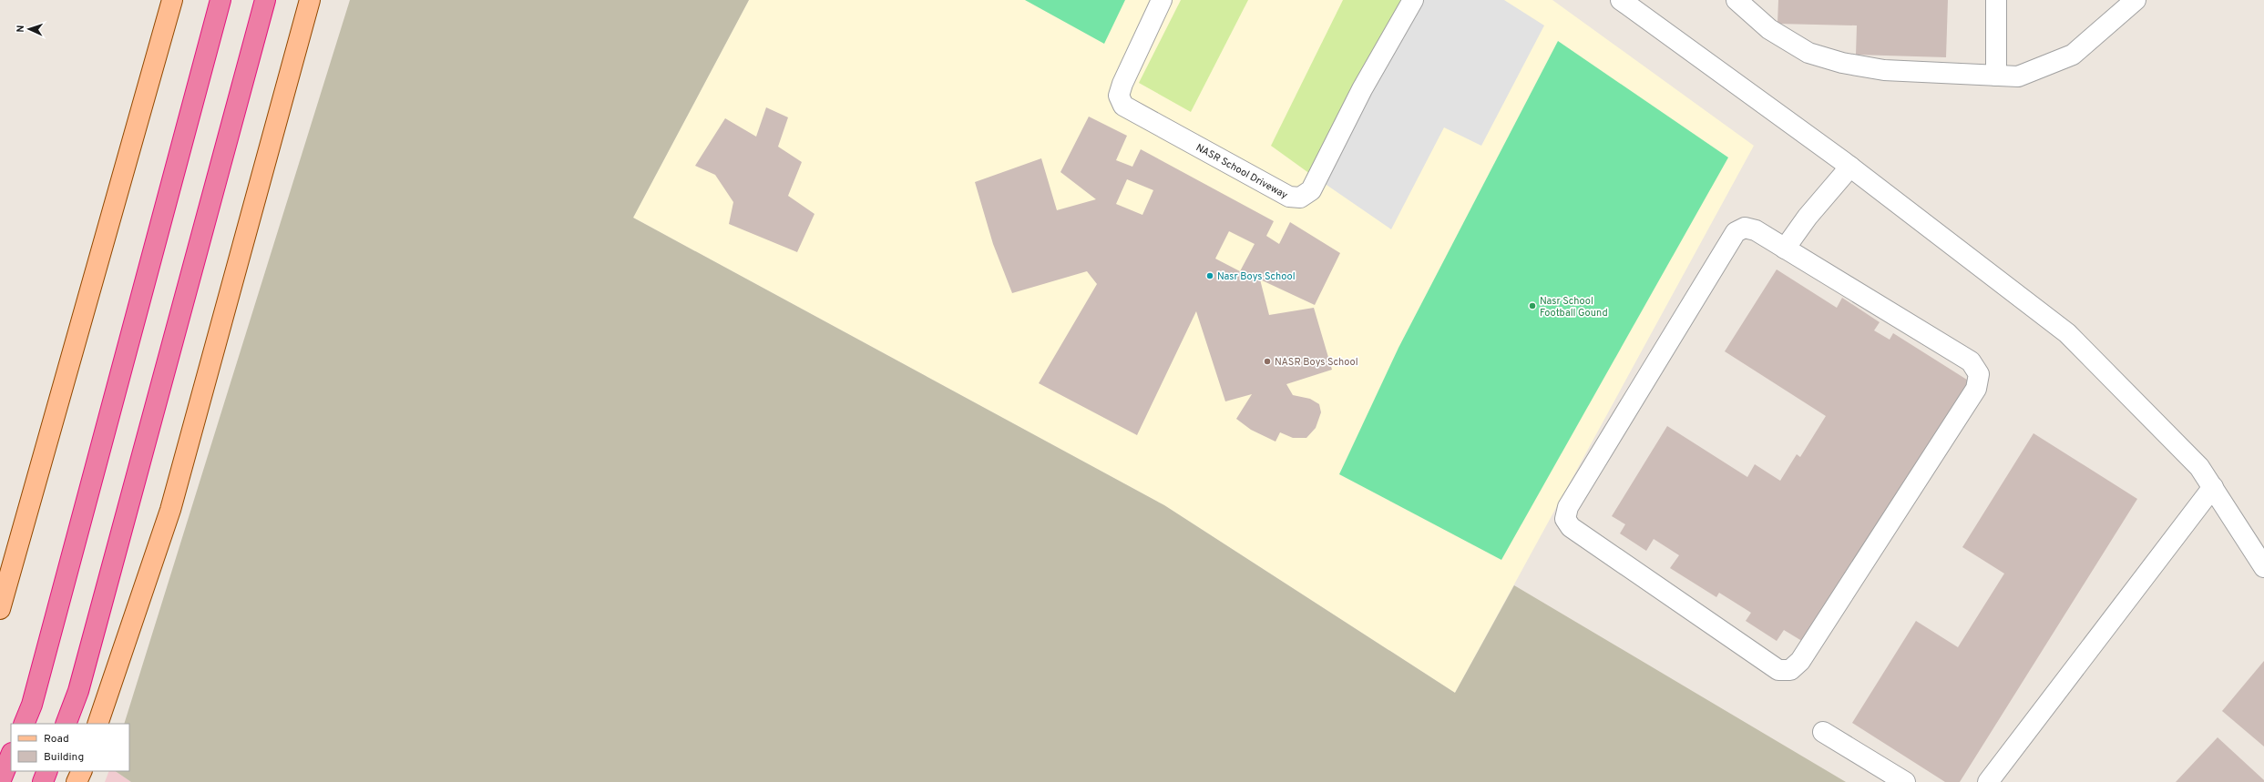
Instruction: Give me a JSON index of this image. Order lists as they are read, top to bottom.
{
  "streets": {
    "street": ["NASR School Driveway"]
  },
  "places": ["Nasr Boys School", "Nasr School Football Gound", "NASR Boys School"],
  "legend": ["Road", "Building"],
  "north": "left"
}
